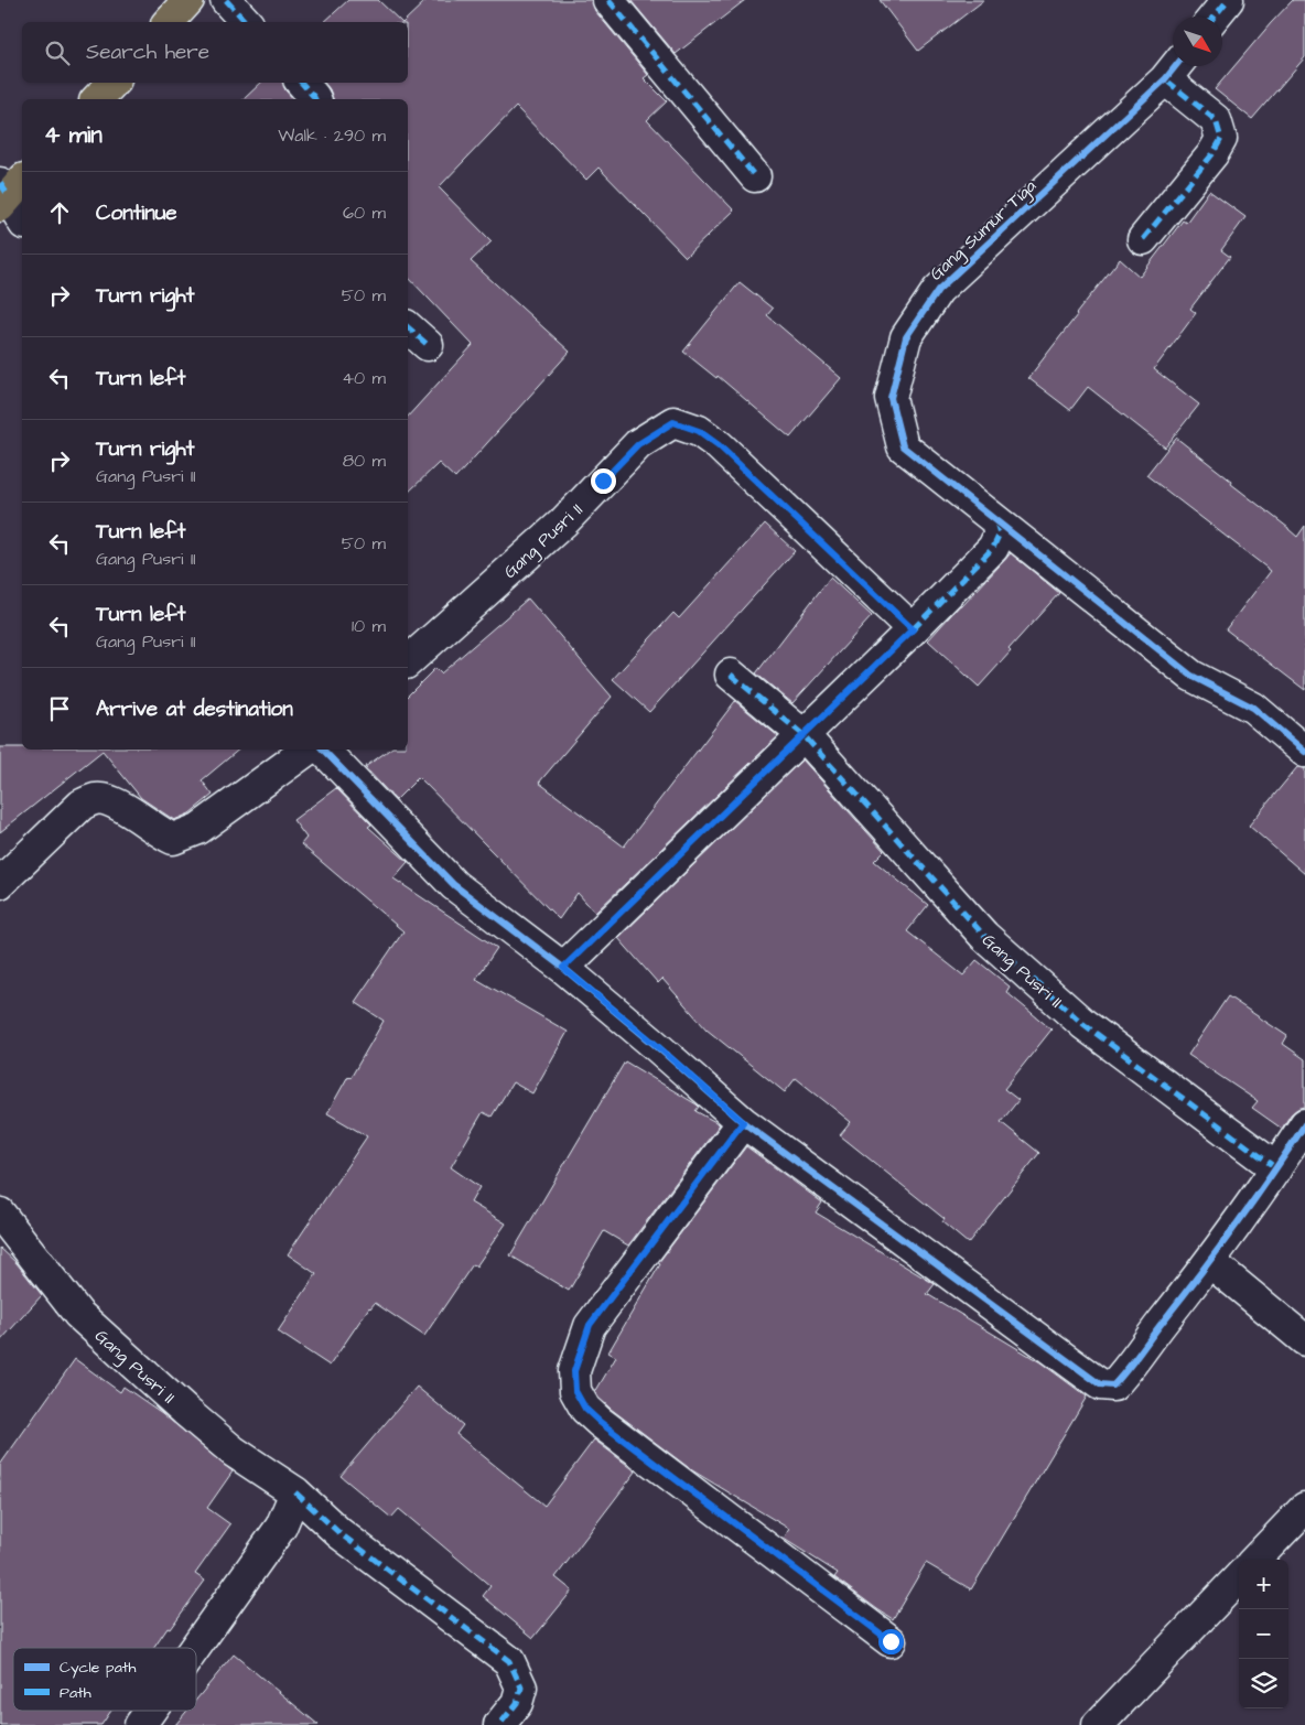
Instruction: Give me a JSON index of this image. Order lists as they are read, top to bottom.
{
  "streets": {
    "street": ["Gang Sumur Tiga", "Gang Pusri II"]
  },
  "legend": ["Cycle path", "Path"],
  "north": "bottom right",
  "page": {
    "search": "Search here",
    "heading": ["4 min", "Walk · 290 m"],
    "list": [
      ["Continue", "60 m"],
      ["Turn right", "50 m"],
      ["Turn left", "40 m"],
      ["Turn right", "Gang Pusri II", "80 m"],
      ["Turn left", "Gang Pusri II", "50 m"],
      ["Turn left", "Gang Pusri II", "10 m"],
      "Arrive at destination"
    ],
    "map_buttons": ["+", "−"]
  }
}
